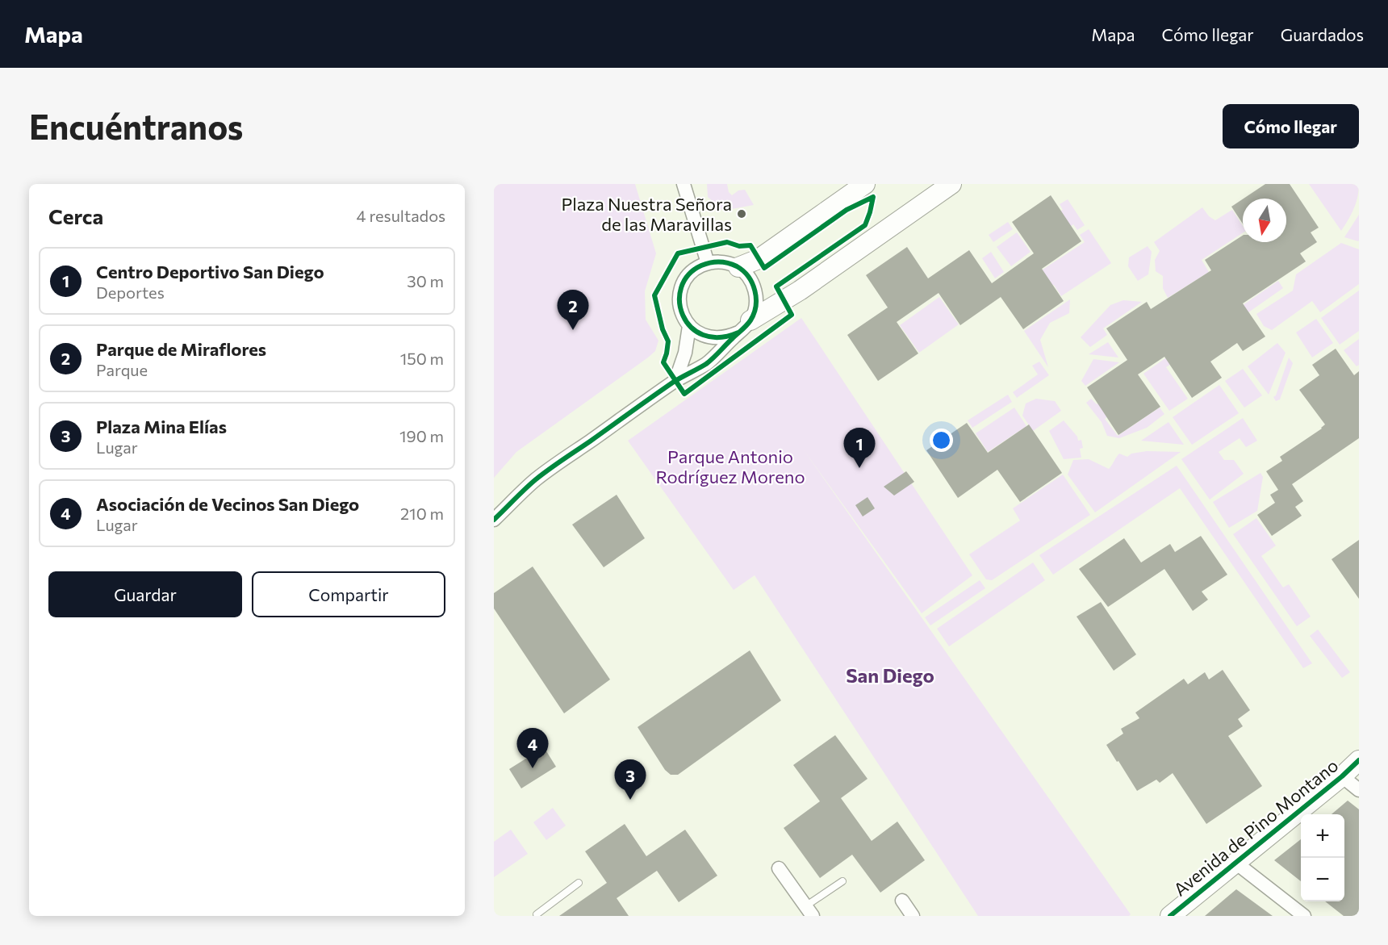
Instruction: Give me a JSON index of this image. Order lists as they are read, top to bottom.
{
  "streets": {
    "street": ["Avenida de Pino Montano"]
  },
  "districts": ["San Diego"],
  "parks": ["Parque Antonio Rodríguez Moreno"],
  "places": ["Plaza Nuestra Señora de las Maravillas"],
  "north": "bottom",
  "page": {
    "header": "Mapa",
    "nav": ["Mapa", "Cómo llegar", "Guardados"],
    "buttons": [
      "Cómo llegar",
      ["Guardar", "Compartir"]
    ],
    "title": "Encuéntranos",
    "heading": ["Cerca", "4 resultados"],
    "list": [
      {
        "mark": "1",
        "name": "Centro Deportivo San Diego",
        "note": "Deportes",
        "value": "30 m"
      },
      {
        "mark": "2",
        "name": "Parque de Miraflores",
        "note": "Parque",
        "value": "150 m"
      },
      {
        "mark": "3",
        "name": "Plaza Mina Elías",
        "note": "Lugar",
        "value": "190 m"
      },
      {
        "mark": "4",
        "name": "Asociación de Vecinos San Diego",
        "note": "Lugar",
        "value": "210 m"
      }
    ],
    "pins": [
      "2",
      "1",
      "4",
      "3"
    ],
    "map_buttons": ["+", "−"]
  }
}
